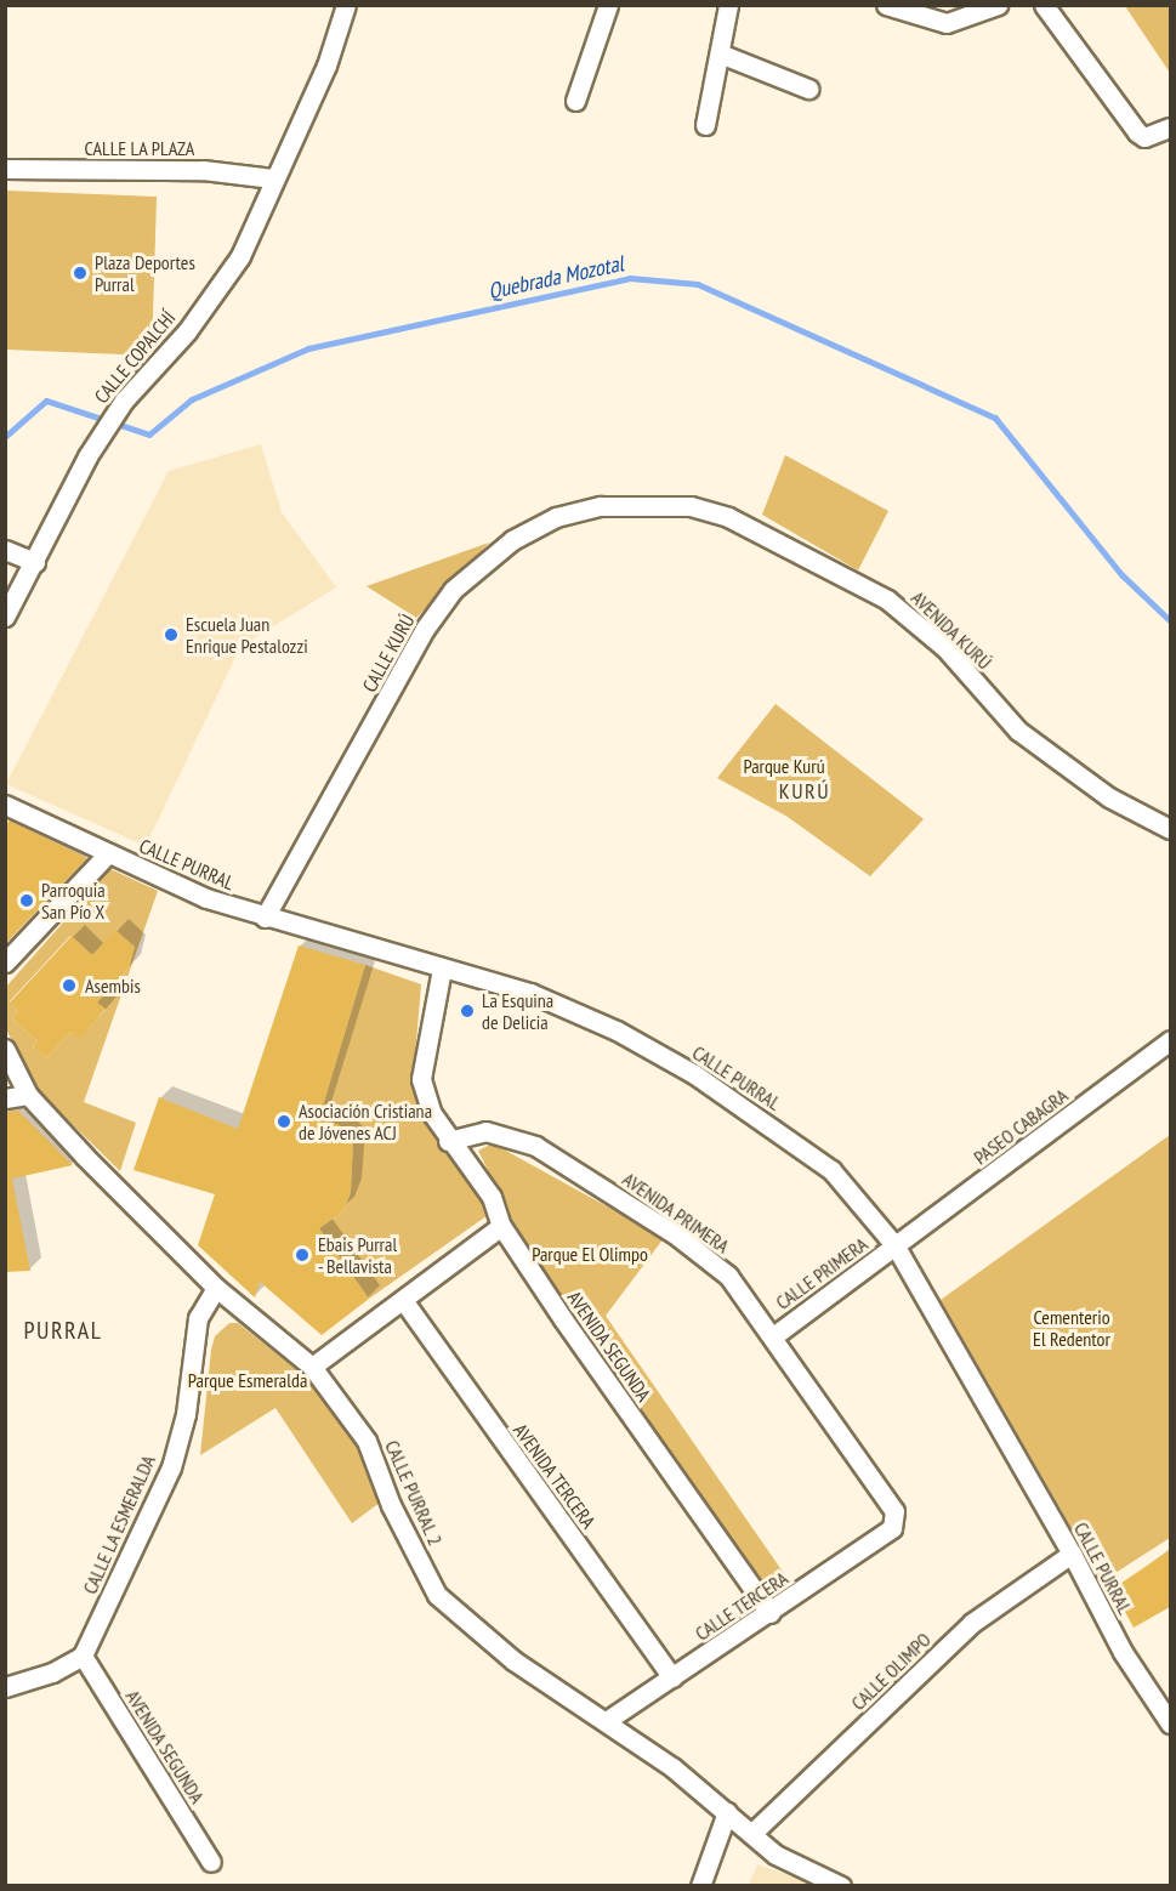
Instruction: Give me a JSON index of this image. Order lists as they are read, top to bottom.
{
  "streets": {
    "street": [
      "CALLE LA PLAZA",
      "CALLE COPALCHÍ",
      "AVENIDA KURÚ",
      "CALLE KURÚ",
      "CALLE PURRAL",
      "PASEO CABAGRA",
      "AVENIDA PRIMERA",
      "CALLE PRIMERA",
      "AVENIDA SEGUNDA",
      "AVENIDA TERCERA",
      "CALLE PURRAL 2",
      "CALLE LA ESMERALDA",
      "CALLE TERCERA",
      "CALLE OLIMPO"
    ]
  },
  "crossings": [
    ["CALLE LA PLAZA", "CALLE COPALCHÍ"],
    ["AVENIDA KURÚ", "CALLE KURÚ"],
    ["CALLE KURÚ", "CALLE PURRAL"],
    ["CALLE PURRAL", "PASEO CABAGRA"],
    ["CALLE PURRAL", "CALLE PRIMERA"],
    ["CALLE PURRAL", "AVENIDA SEGUNDA"],
    ["CALLE PURRAL", "CALLE OLIMPO"],
    ["PASEO CABAGRA", "CALLE PRIMERA"],
    ["AVENIDA PRIMERA", "CALLE PRIMERA"],
    ["AVENIDA PRIMERA", "AVENIDA SEGUNDA"],
    ["AVENIDA PRIMERA", "CALLE TERCERA"],
    ["AVENIDA SEGUNDA", "CALLE LA ESMERALDA"],
    ["AVENIDA SEGUNDA", "CALLE TERCERA"],
    ["AVENIDA TERCERA", "CALLE TERCERA"],
    ["CALLE PURRAL 2", "CALLE LA ESMERALDA"],
    ["CALLE PURRAL 2", "CALLE TERCERA"],
    ["CALLE PURRAL 2", "CALLE OLIMPO"]
  ],
  "districts": ["KURÚ", "PURRAL"],
  "water": ["Quebrada Mozotal"],
  "parks": [
    "Parque Kurú",
    "Parque El Olimpo",
    "Cementerio El Redentor",
    "Parque Esmeralda"
  ],
  "places": [
    "Plaza Deportes Purral",
    "Escuela Juan Enrique Pestalozzi",
    "Parroquia San Pío X",
    "Asembis",
    "La Esquina de Delicia",
    "Asociación Cristiana de Jóvenes ACJ",
    "Ebais Purral - Bellavista"
  ]
}
